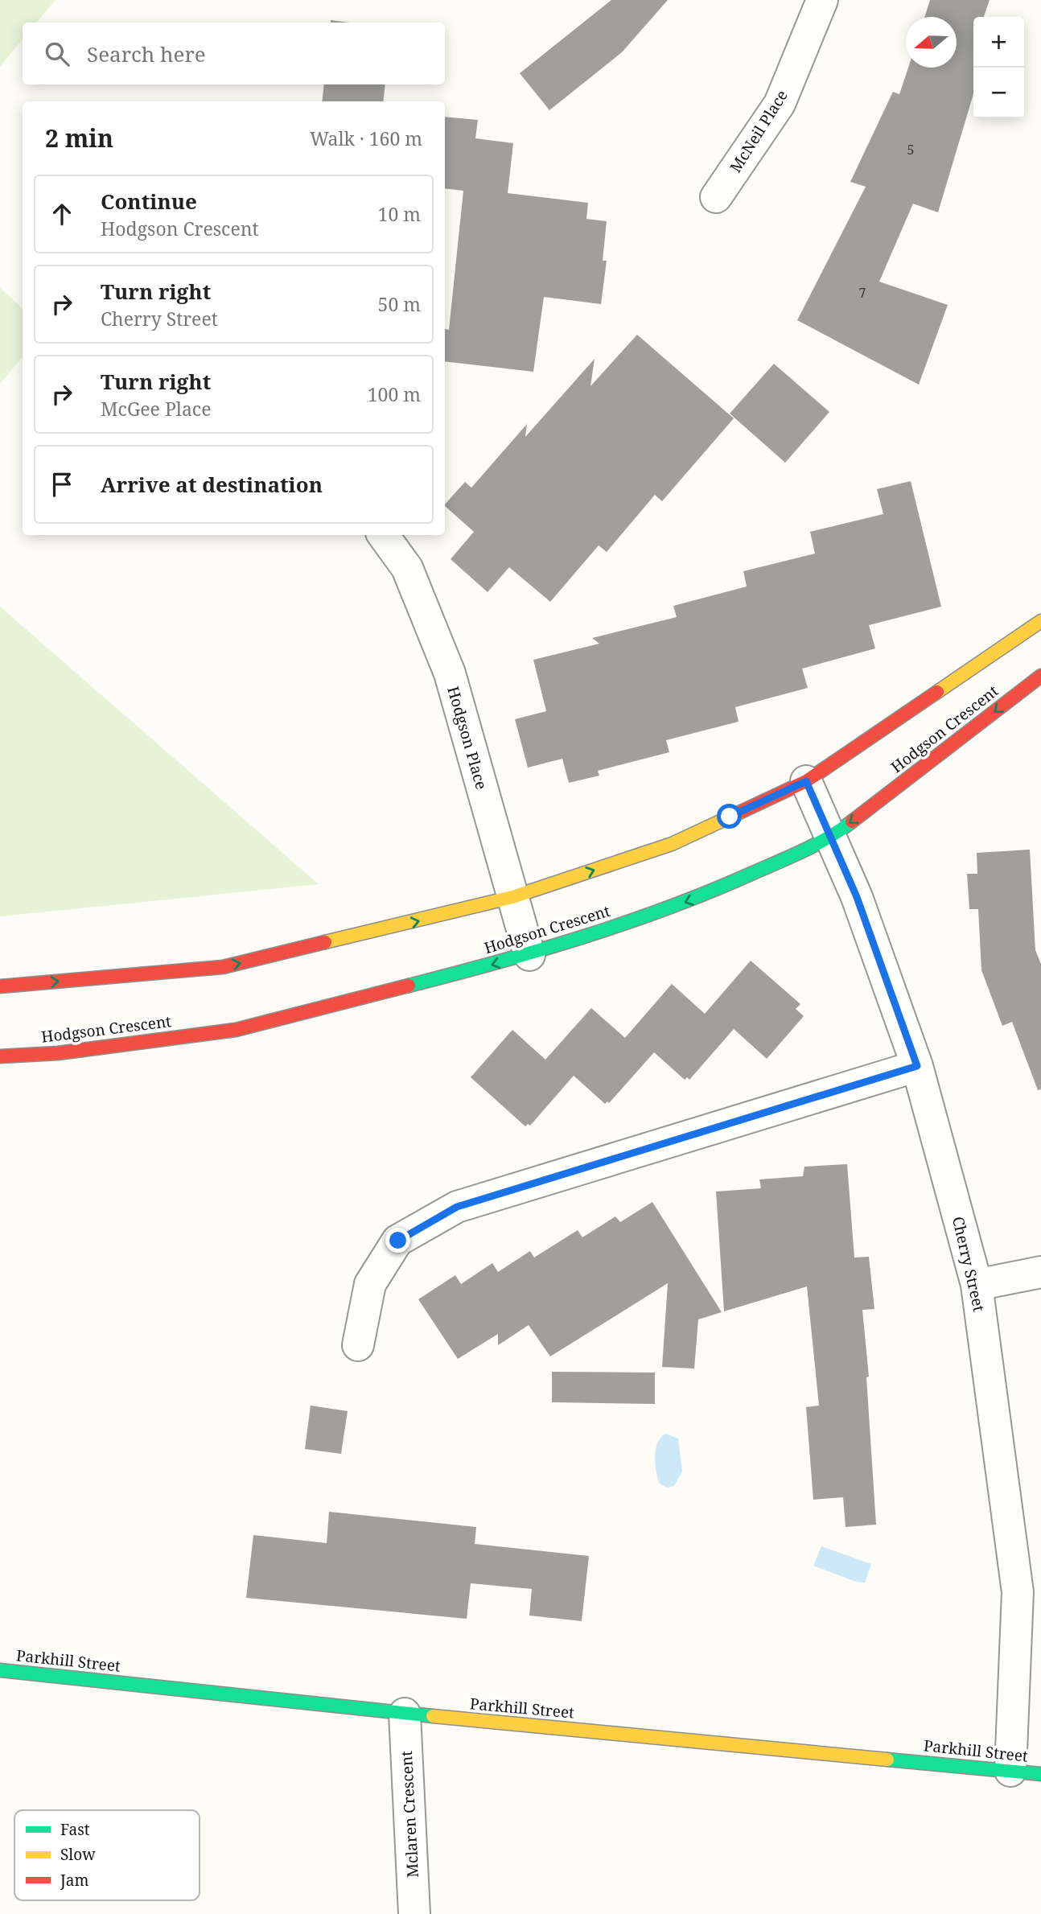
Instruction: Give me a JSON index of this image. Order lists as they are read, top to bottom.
{
  "streets": {
    "street": [
      "McNeil Place",
      "Hodgson Crescent",
      "Hodgson Place",
      "Cherry Street",
      "Parkhill Street",
      "Mclaren Crescent"
    ]
  },
  "crossings": [
    ["Hodgson Crescent", "Hodgson Place"],
    ["Hodgson Crescent", "Cherry Street"],
    ["Cherry Street", "Parkhill Street"],
    ["Parkhill Street", "Mclaren Crescent"]
  ],
  "house_numbers": ["5", "7"],
  "legend": ["Fast", "Slow", "Jam"],
  "north": "left",
  "page": {
    "map_buttons": ["+", "−"],
    "search": "Search here",
    "heading": ["2 min", "Walk · 160 m"],
    "list": [
      ["Continue", "Hodgson Crescent", "10 m"],
      ["Turn right", "Cherry Street", "50 m"],
      ["Turn right", "McGee Place", "100 m"],
      "Arrive at destination"
    ]
  }
}
